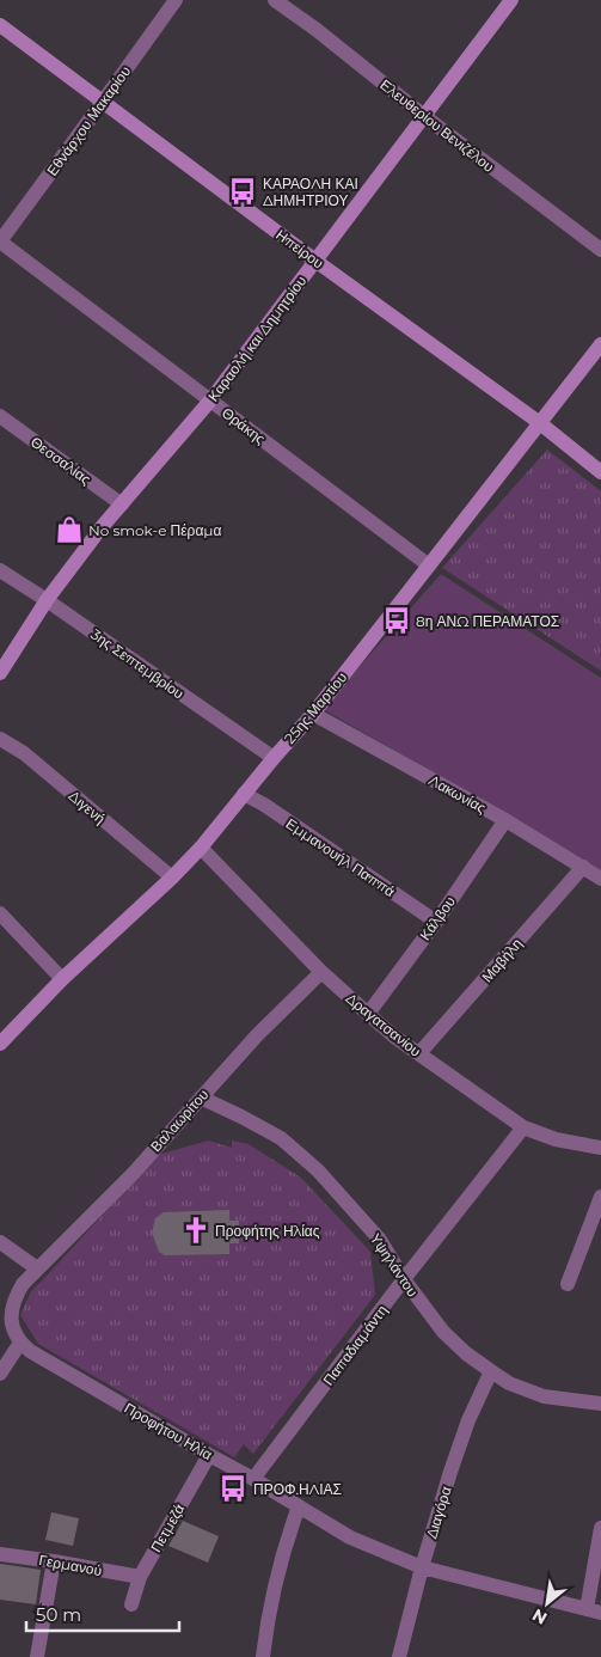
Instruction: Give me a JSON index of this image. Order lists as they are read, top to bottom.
{
  "streets": {
    "street": [
      "Εθνάρχου Μακαρίου",
      "Ελευθερίου Βενιζέλου",
      "Ηπείρου",
      "Καραολή και Δημητρίου",
      "Θράκης",
      "Θεσσαλίας",
      "3ης Σεπτεμβρίου",
      "25ης Μαρτίου",
      "Λακωνίας",
      "Διγενή",
      "Εμμανουήλ Παππά",
      "Κάλβου",
      "Μαβήλη",
      "Δραγατσανίου",
      "Βαλαωρίτου",
      "Υψηλάντου",
      "Παπαδιαμάντη",
      "Προφήτου Ηλία",
      "Διαγόρα",
      "Πετμεζά",
      "Γερμανού"
    ]
  },
  "crossings": [
    ["Εθνάρχου Μακαρίου", "Ηπείρου"],
    ["Εθνάρχου Μακαρίου", "Θράκης"],
    ["Ελευθερίου Βενιζέλου", "Καραολή και Δημητρίου"],
    ["Ηπείρου", "Καραολή και Δημητρίου"],
    ["Ηπείρου", "25ης Μαρτίου"],
    ["Καραολή και Δημητρίου", "Θράκης"],
    ["Καραολή και Δημητρίου", "Θεσσαλίας"],
    ["Καραολή και Δημητρίου", "3ης Σεπτεμβρίου"],
    ["Θράκης", "25ης Μαρτίου"],
    ["3ης Σεπτεμβρίου", "25ης Μαρτίου"],
    ["25ης Μαρτίου", "Λακωνίας"],
    ["25ης Μαρτίου", "Διγενή"],
    ["25ης Μαρτίου", "Εμμανουήλ Παππά"],
    ["25ης Μαρτίου", "Δραγατσανίου"],
    ["Λακωνίας", "Κάλβου"],
    ["Λακωνίας", "Μαβήλη"],
    ["Εμμανουήλ Παππά", "Κάλβου"],
    ["Κάλβου", "Δραγατσανίου"],
    ["Μαβήλη", "Δραγατσανίου"],
    ["Δραγατσανίου", "Βαλαωρίτου"],
    ["Δραγατσανίου", "Παπαδιαμάντη"],
    ["Βαλαωρίτου", "Υψηλάντου"],
    ["Υψηλάντου", "Παπαδιαμάντη"],
    ["Υψηλάντου", "Διαγόρα"],
    ["Παπαδιαμάντη", "Προφήτου Ηλία"],
    ["Προφήτου Ηλία", "Διαγόρα"],
    ["Προφήτου Ηλία", "Πετμεζά"],
    ["Πετμεζά", "Γερμανού"]
  ],
  "places": {
    "bus stop": ["ΚΑΡΑΟΛΗ ΚΑΙ ΔΗΜΗΤΡΙΟΥ", "8η ΑΝΩ ΠΕΡΑΜΑΤΟΣ", "ΠΡΟΦ.ΗΛΙΑΣ"],
    "shop": ["No smok-e Πέραμα"],
    "church": ["Προφήτης Ηλίας"]
  },
  "scale_bar": "50 m",
  "north": "bottom left"
}
